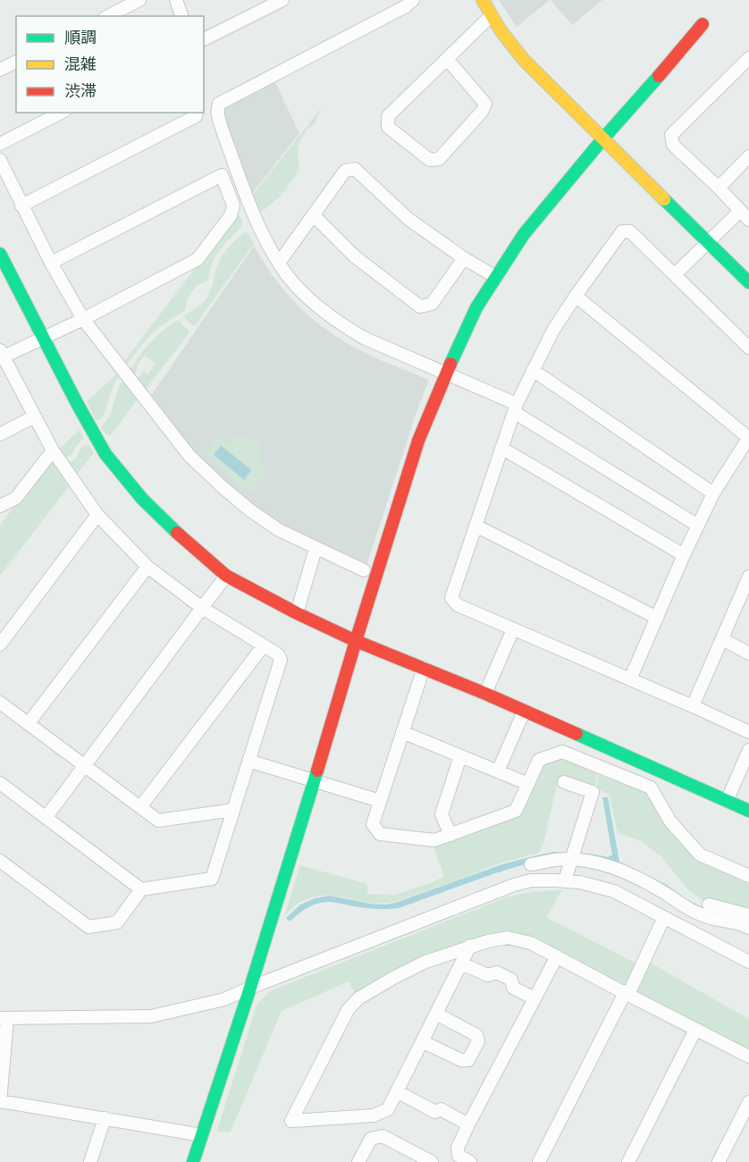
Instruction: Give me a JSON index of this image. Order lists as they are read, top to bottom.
{
  "legend": ["順調", "混雑", "渋滞"]
}
